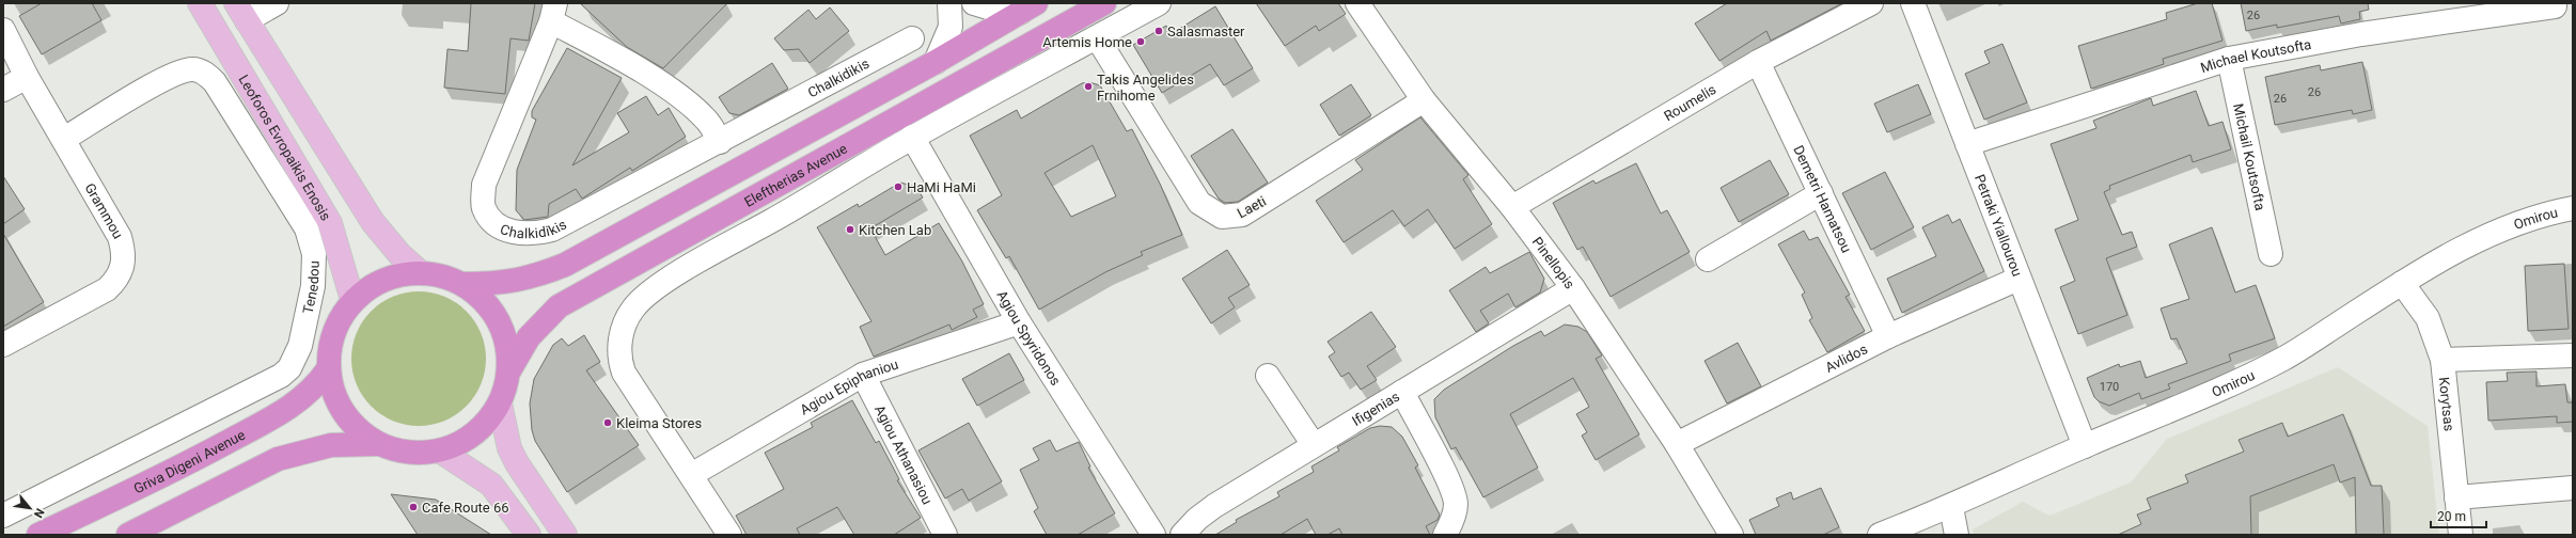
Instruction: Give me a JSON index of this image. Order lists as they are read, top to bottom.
{
  "streets": {
    "highway": ["Eleftherias Avenue", "Griva Digeni Avenue"],
    "main road": ["Leoforos Evropaikis Enosis"],
    "street": [
      "Michael Koutsofta",
      "Chalkidikis",
      "Roumelis",
      "Michail Koutsofta",
      "Demetri Hamatsou",
      "Laeti",
      "Grammou",
      "Omirou",
      "Petraki Yiallourou",
      "Pinellopis",
      "Tenedou",
      "Agiou Spyridonos",
      "Avlidos",
      "Agiou Epiphaniou",
      "Korytsas",
      "Ifigenias",
      "Agiou Athanasiou"
    ]
  },
  "crossings": [
    ["Michael Koutsofta", "Michail Koutsofta"],
    ["Michael Koutsofta", "Petraki Yiallourou"],
    ["Roumelis", "Demetri Hamatsou"],
    ["Roumelis", "Pinellopis"],
    ["Demetri Hamatsou", "Avlidos"],
    ["Laeti", "Pinellopis"],
    ["Grammou", "Tenedou"],
    ["Omirou", "Petraki Yiallourou"],
    ["Omirou", "Korytsas"],
    ["Petraki Yiallourou", "Avlidos"],
    ["Pinellopis", "Avlidos"],
    ["Pinellopis", "Ifigenias"],
    ["Agiou Spyridonos", "Agiou Epiphaniou"],
    ["Agiou Epiphaniou", "Agiou Athanasiou"]
  ],
  "places": [
    "Salasmaster",
    "Artemis Home",
    "Takis Angelides Frnihome",
    "HaMi HaMi",
    "Kitchen Lab",
    "Kleima Stores",
    "Cafe Route 66"
  ],
  "house_numbers": [
    "26",
    "26",
    "26",
    "170"
  ],
  "scale_bar": "20 m",
  "north": "bottom right"
}
